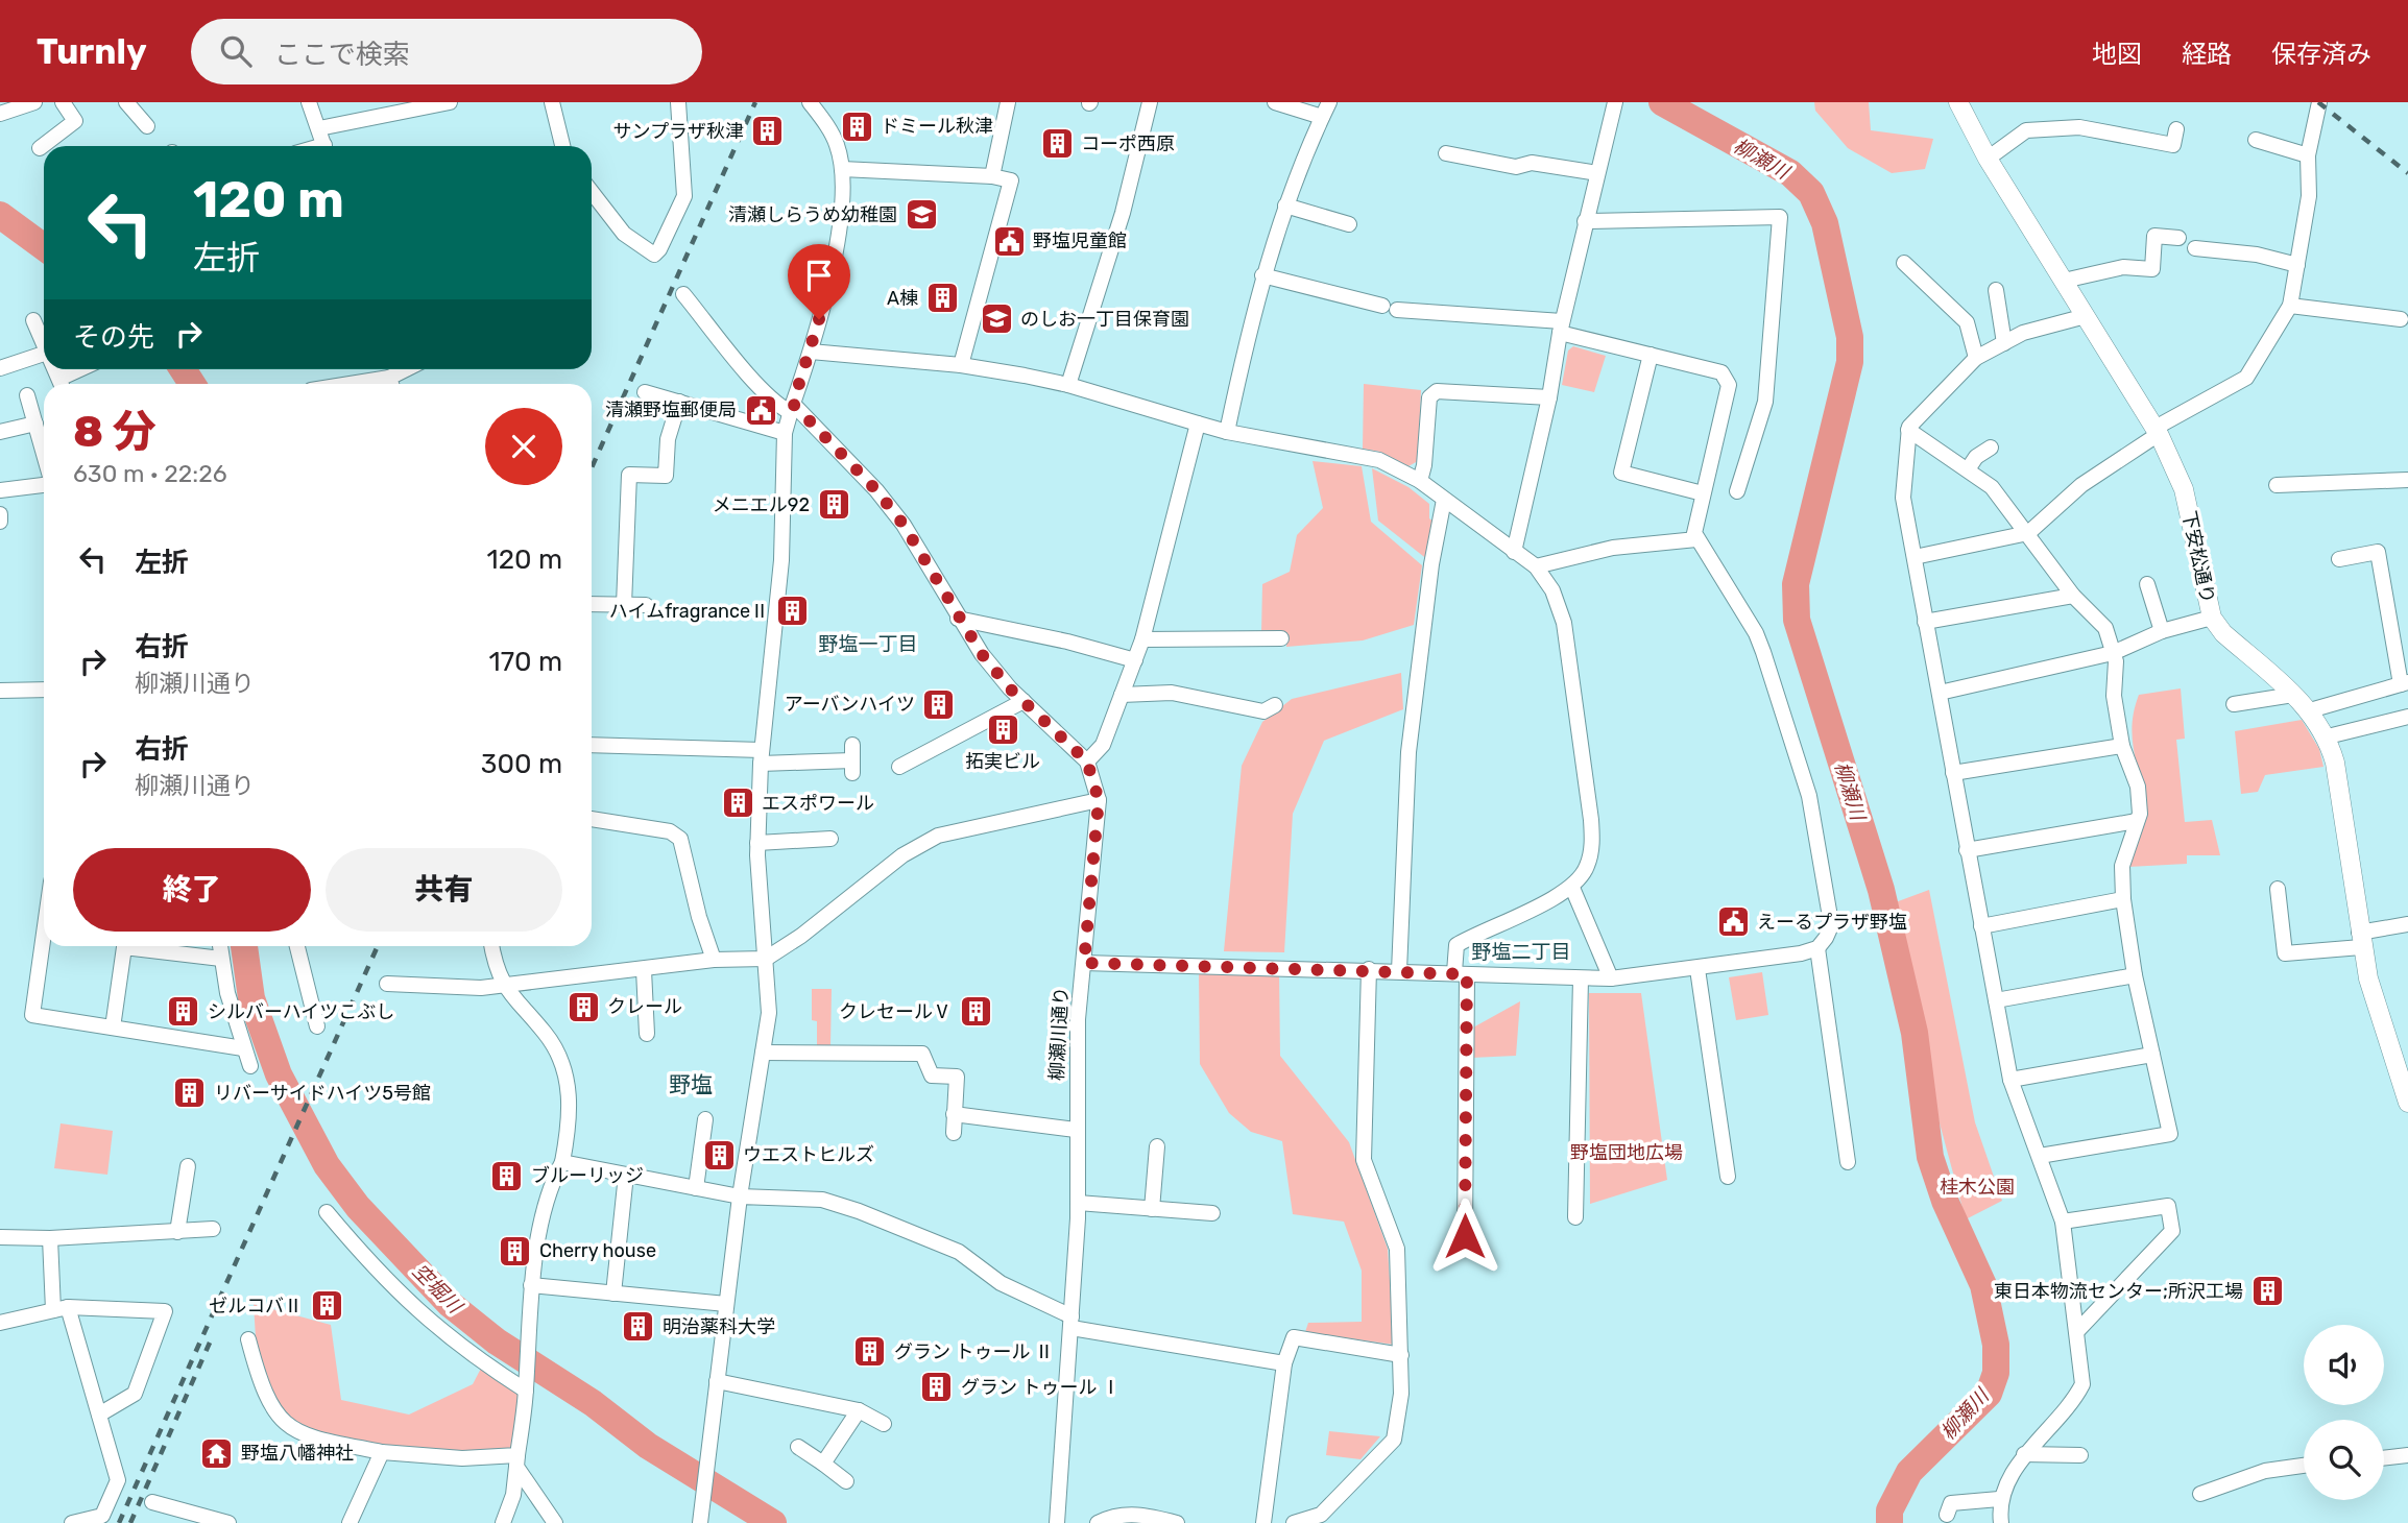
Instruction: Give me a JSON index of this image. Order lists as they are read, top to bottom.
{
  "streets": {
    "street": ["下安松通り", "柳瀬川通り"]
  },
  "districts": ["野塩一丁目", "野塩二丁目", "野塩"],
  "water": ["柳瀬川", "空堀川"],
  "parks": ["野塩団地広場", "桂木公園"],
  "places": {
    "building": [
      "ドミール秋津",
      "サンプラザ秋津",
      "コーポ西原",
      "A棟",
      "メニエル92",
      "ハイムfragranceⅡ",
      "アーバンハイツ",
      "拓実ビル",
      "エスポワール",
      "クレール",
      "シルバーハイツこぶし",
      "クレセールⅤ",
      "リバーサイドハイツ5号館",
      "ウエストヒルズ",
      "ブルーリッジ",
      "Cherry house",
      "東日本物流センター;所沢工場",
      "ゼルコバⅡ",
      "明治薬科大学",
      "グラン トゥール Ⅱ",
      "グラン トゥール Ⅰ"
    ],
    "school or university": ["清瀬しらうめ幼稚園", "のしお一丁目保育園"],
    "public building": ["野塩児童館", "清瀬野塩郵便局", "えーるプラザ野塩"],
    "temple": ["野塩八幡神社"]
  },
  "page": {
    "header": "Turnly",
    "search": "ここで検索",
    "nav": ["地図", "経路", "保存済み"],
    "turn": ["120 m", "左折"],
    "then": "その先",
    "heading": ["8 分", "630 m · 22:26"],
    "list": [
      {
        "name": "左折",
        "value": "120 m"
      },
      {
        "name": "右折",
        "note": "柳瀬川通り",
        "value": "170 m"
      },
      {
        "name": "右折",
        "note": "柳瀬川通り",
        "value": "300 m"
      }
    ],
    "buttons": ["終了", "共有"]
  }
}
